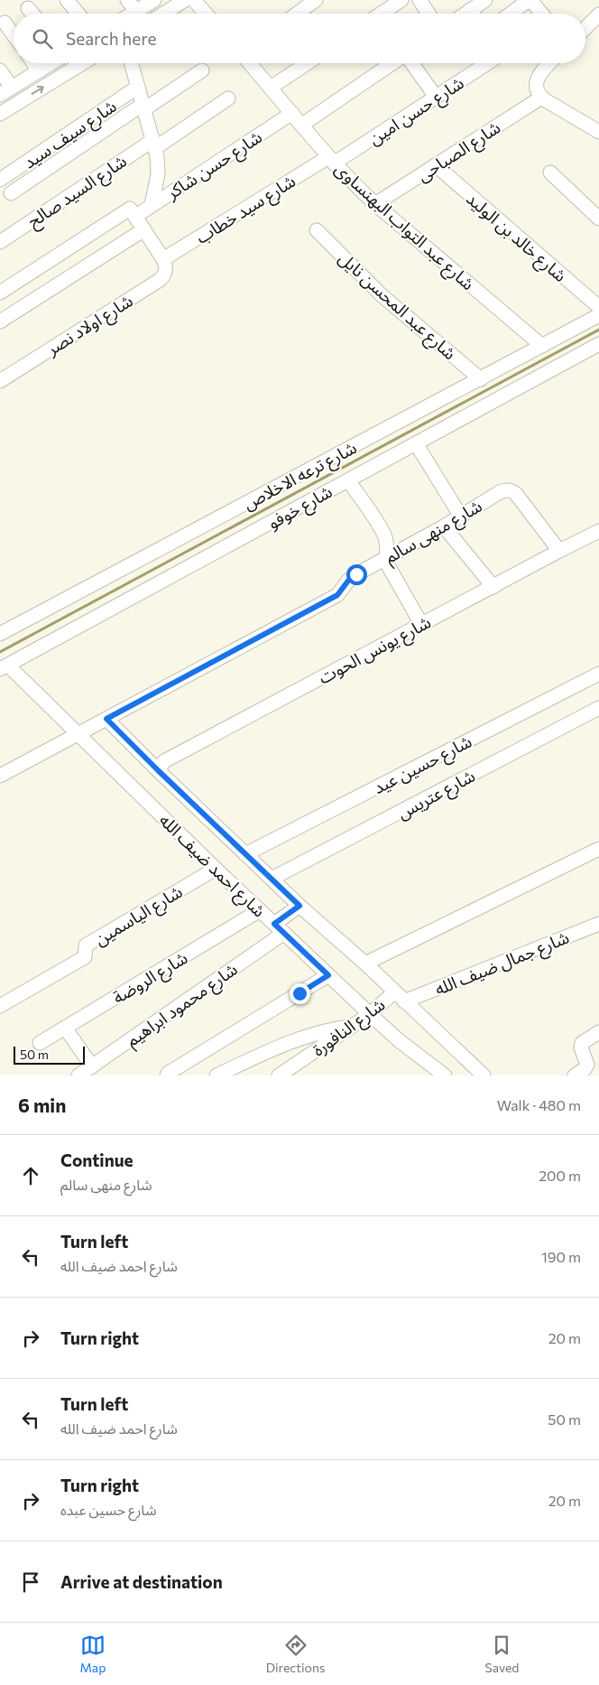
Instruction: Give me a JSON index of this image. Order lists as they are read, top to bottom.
{
  "streets": {
    "street": [
      "شارع حسن امين",
      "شارع سيف سيد",
      "شارع الصباحى",
      "شارع حسن شاكر",
      "شارع السيد صالح",
      "شارع سيد خطاب",
      "شارع عبد التواب البهنساوى",
      "شارع خالد بن الوليد",
      "شارع عبد المحسن نايل",
      "شارع اولاد نصر",
      "شارع ترعه الاخلاص",
      "شارع خوفو",
      "شارع منهى سالم",
      "شارع يونس الحوت",
      "شارع حسين عيد",
      "شارع عتريس",
      "شارع احمد ضيف الله",
      "شارع الياسمين",
      "شارع جمال ضيف الله",
      "شارع الروضة",
      "شارع محمود ابراهيم",
      "شارع النافورة"
    ]
  },
  "crossings": [
    ["شارع حسن امين", "شارع سيد خطاب"],
    ["شارع حسن امين", "شارع عبد التواب البهنساوى"],
    ["شارع الصباحى", "شارع عبد التواب البهنساوى"],
    ["شارع الصباحى", "شارع خالد بن الوليد"],
    ["شارع حسن شاكر", "شارع عبد التواب البهنساوى"],
    ["شارع سيد خطاب", "شارع عبد التواب البهنساوى"],
    ["شارع سيد خطاب", "شارع اولاد نصر"],
    ["شارع عبد التواب البهنساوى", "شارع ترعه الاخلاص"],
    ["شارع عبد المحسن نايل", "شارع ترعه الاخلاص"],
    ["شارع خوفو", "شارع احمد ضيف الله"],
    ["شارع منهى سالم", "شارع يونس الحوت"],
    ["شارع منهى سالم", "شارع احمد ضيف الله"],
    ["شارع يونس الحوت", "شارع احمد ضيف الله"],
    ["شارع حسين عيد", "شارع احمد ضيف الله"],
    ["شارع عتريس", "شارع احمد ضيف الله"],
    ["شارع احمد ضيف الله", "شارع الياسمين"],
    ["شارع احمد ضيف الله", "شارع جمال ضيف الله"],
    ["شارع احمد ضيف الله", "شارع الروضة"],
    ["شارع احمد ضيف الله", "شارع محمود ابراهيم"],
    ["شارع احمد ضيف الله", "شارع النافورة"]
  ],
  "scale_bar": "50 m",
  "page": {
    "search": "Search here",
    "scale": "50 m",
    "heading": ["6 min", "Walk · 480 m"],
    "list": [
      ["Continue", "شارع منهى سالم", "200 m"],
      ["Turn left", "شارع احمد ضيف الله", "190 m"],
      ["Turn right", "20 m"],
      ["Turn left", "شارع احمد ضيف الله", "50 m"],
      ["Turn right", "شارع حسين عبده", "20 m"],
      "Arrive at destination"
    ],
    "nav": ["Map", "Directions", "Saved"]
  }
}
